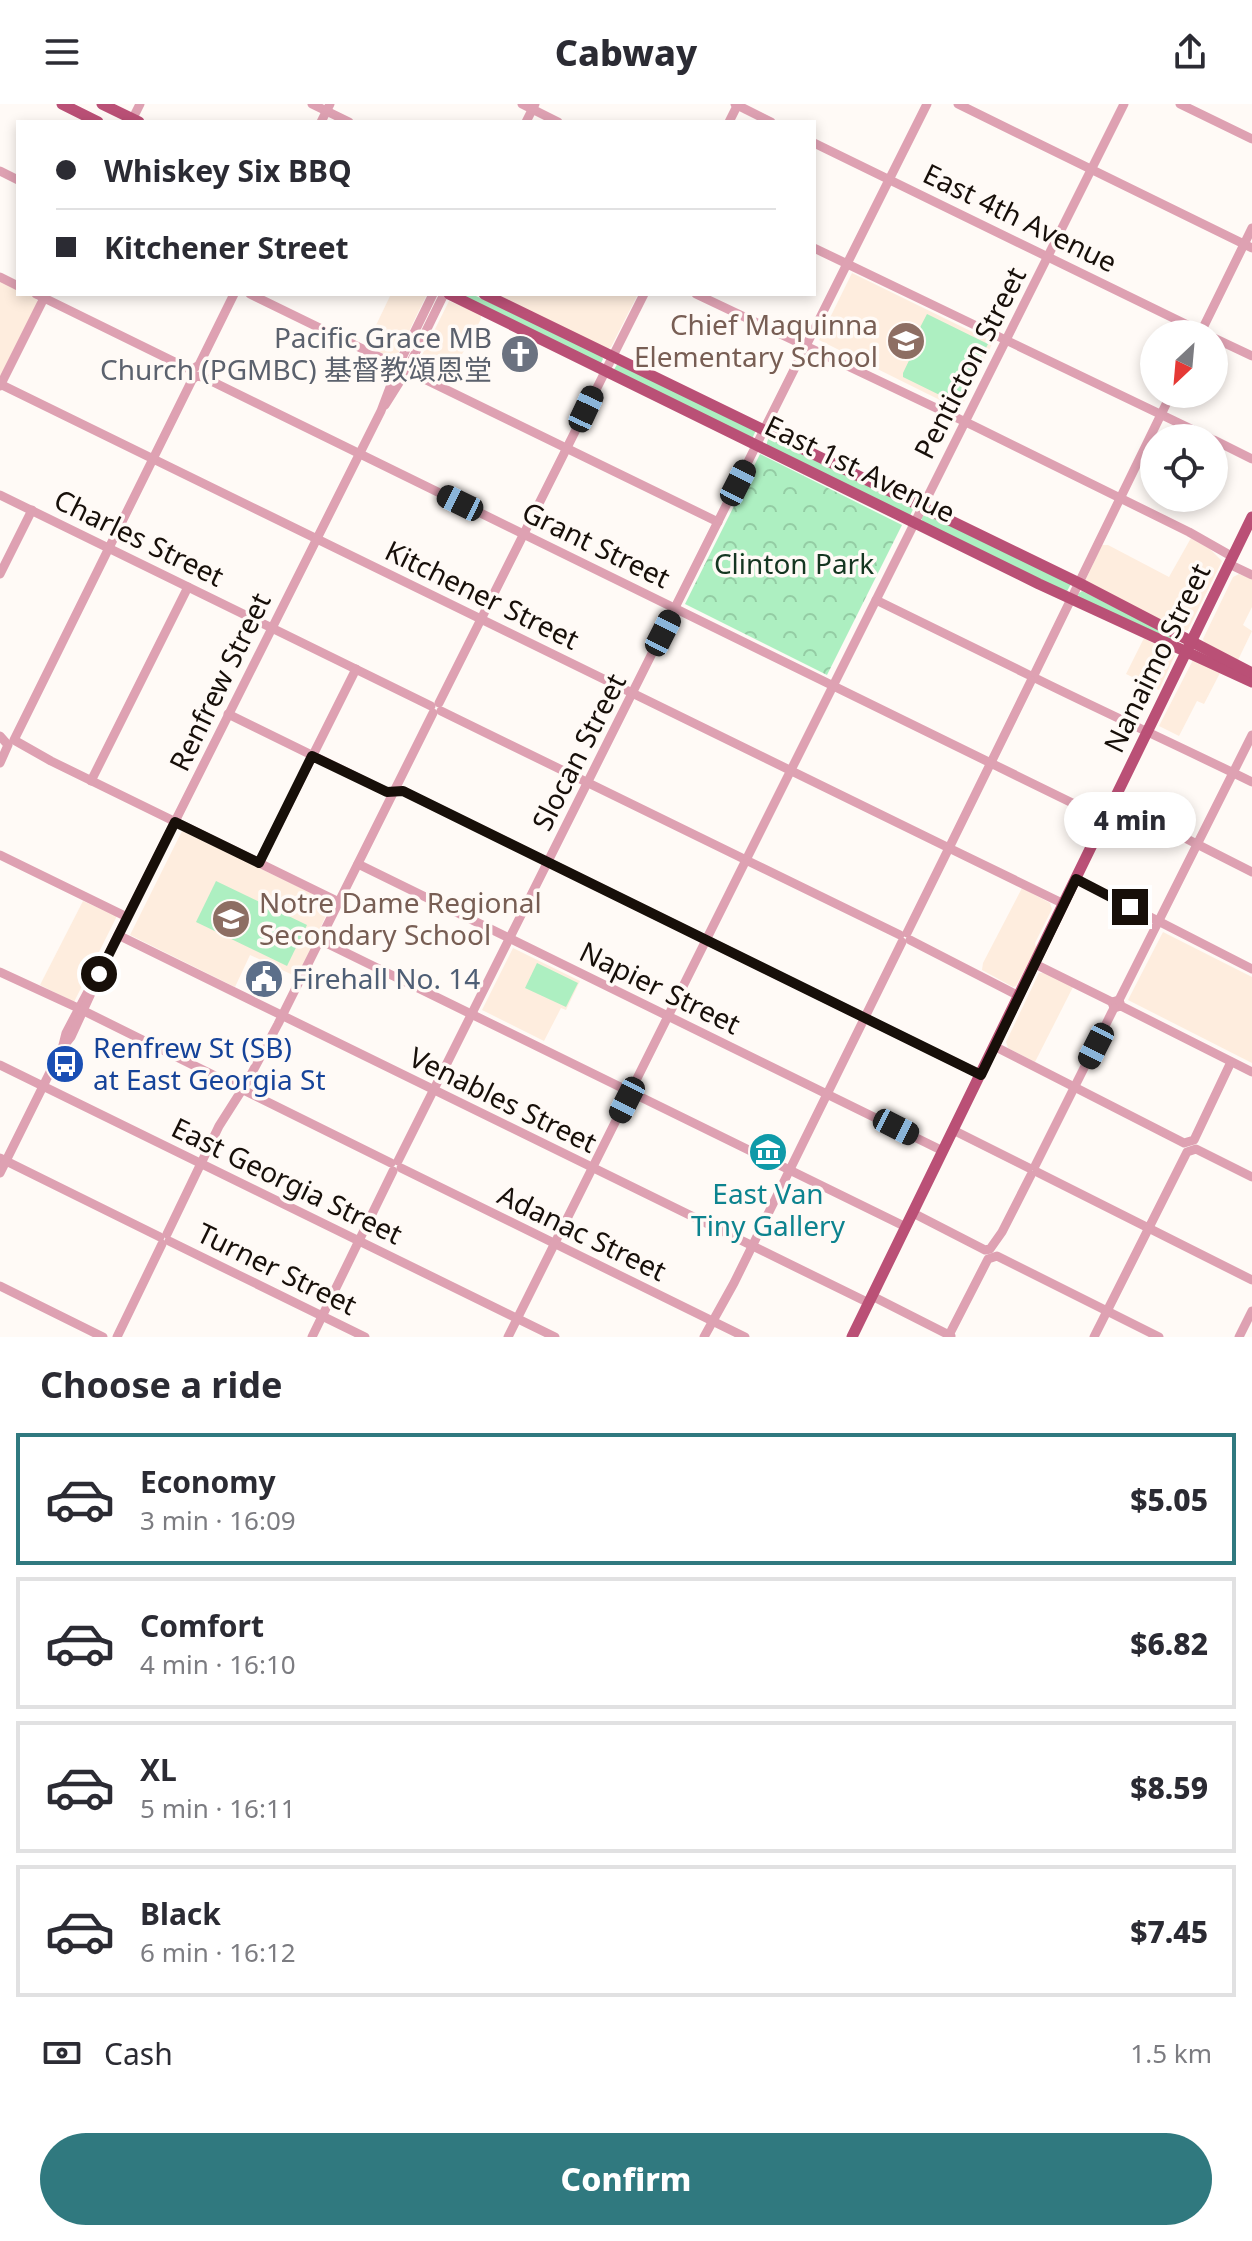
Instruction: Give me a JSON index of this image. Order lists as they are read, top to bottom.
{
  "streets": {
    "main road": ["East 1st Avenue", "Nanaimo Street"],
    "street": [
      "East 4th Avenue",
      "Penticton Street",
      "Charles Street",
      "Grant Street",
      "Kitchener Street",
      "Renfrew Street",
      "Slocan Street",
      "Napier Street",
      "Venables Street",
      "East Georgia Street",
      "Adanac Street",
      "Turner Street"
    ]
  },
  "crossings": [
    ["East 4th Avenue", "Penticton Street"],
    ["East 4th Avenue", "Slocan Street"],
    ["Penticton Street", "East 1st Avenue"],
    ["Penticton Street", "Charles Street"],
    ["Penticton Street", "Grant Street"],
    ["Penticton Street", "Kitchener Street"],
    ["Penticton Street", "Napier Street"],
    ["Penticton Street", "Venables Street"],
    ["Penticton Street", "East Georgia Street"],
    ["Penticton Street", "Adanac Street"],
    ["East 1st Avenue", "Nanaimo Street"],
    ["East 1st Avenue", "Slocan Street"],
    ["Charles Street", "Nanaimo Street"],
    ["Charles Street", "Renfrew Street"],
    ["Charles Street", "Slocan Street"],
    ["Grant Street", "Nanaimo Street"],
    ["Grant Street", "Renfrew Street"],
    ["Grant Street", "Slocan Street"],
    ["Kitchener Street", "Nanaimo Street"],
    ["Kitchener Street", "Renfrew Street"],
    ["Kitchener Street", "Slocan Street"],
    ["Nanaimo Street", "Napier Street"],
    ["Nanaimo Street", "Venables Street"],
    ["Renfrew Street", "Venables Street"],
    ["Renfrew Street", "East Georgia Street"],
    ["Renfrew Street", "Adanac Street"],
    ["Renfrew Street", "Turner Street"],
    ["Slocan Street", "Napier Street"],
    ["Slocan Street", "Venables Street"],
    ["Slocan Street", "East Georgia Street"],
    ["Slocan Street", "Adanac Street"],
    ["Slocan Street", "Turner Street"]
  ],
  "parks": ["Clinton Park"],
  "places": {
    "school or university": ["Chief Maquinna Elementary School", "Notre Dame Regional Secondary School"],
    "church": ["Pacific Grace MB Church (PGMBC) 基督教頌恩堂"],
    "public building": ["Firehall No. 14"],
    "bus stop": ["Renfrew St (SB) at East Georgia St"],
    "museum": ["East Van Tiny Gallery"]
  },
  "north": "bottom left",
  "page": {
    "header": "Cabway",
    "banner": ["Whiskey Six BBQ", "Kitchener Street"],
    "bubble": "4 min",
    "heading": "Choose a ride",
    "list": [
      {
        "name": "Economy",
        "note": "3 min · 16:09",
        "value": "$5.05"
      },
      {
        "name": "Comfort",
        "note": "4 min · 16:10",
        "value": "$6.82"
      },
      {
        "name": "XL",
        "note": "5 min · 16:11",
        "value": "$8.59"
      },
      {
        "name": "Black",
        "note": "6 min · 16:12",
        "value": "$7.45"
      }
    ],
    "pay": ["Cash", "1.5 km"],
    "buttons": "Confirm"
  }
}
